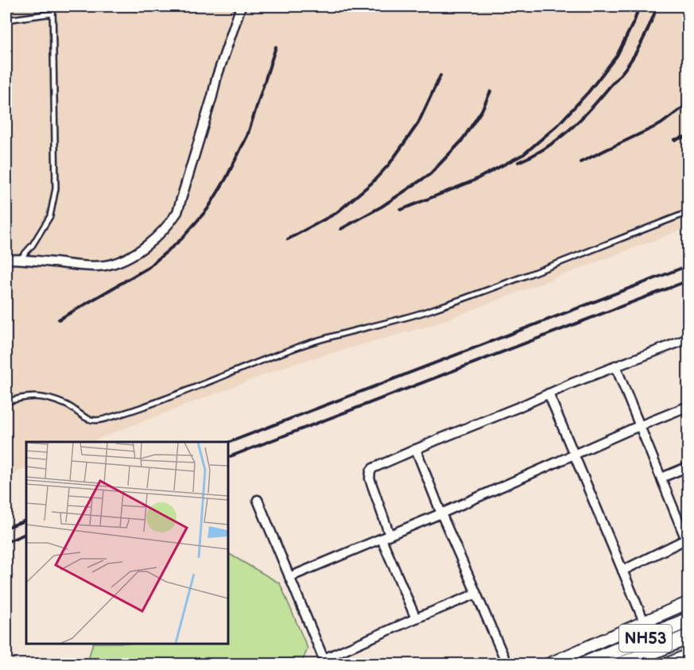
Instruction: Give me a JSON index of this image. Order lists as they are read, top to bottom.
{
  "streets": {
    "highway": ["NH53"]
  }
}
